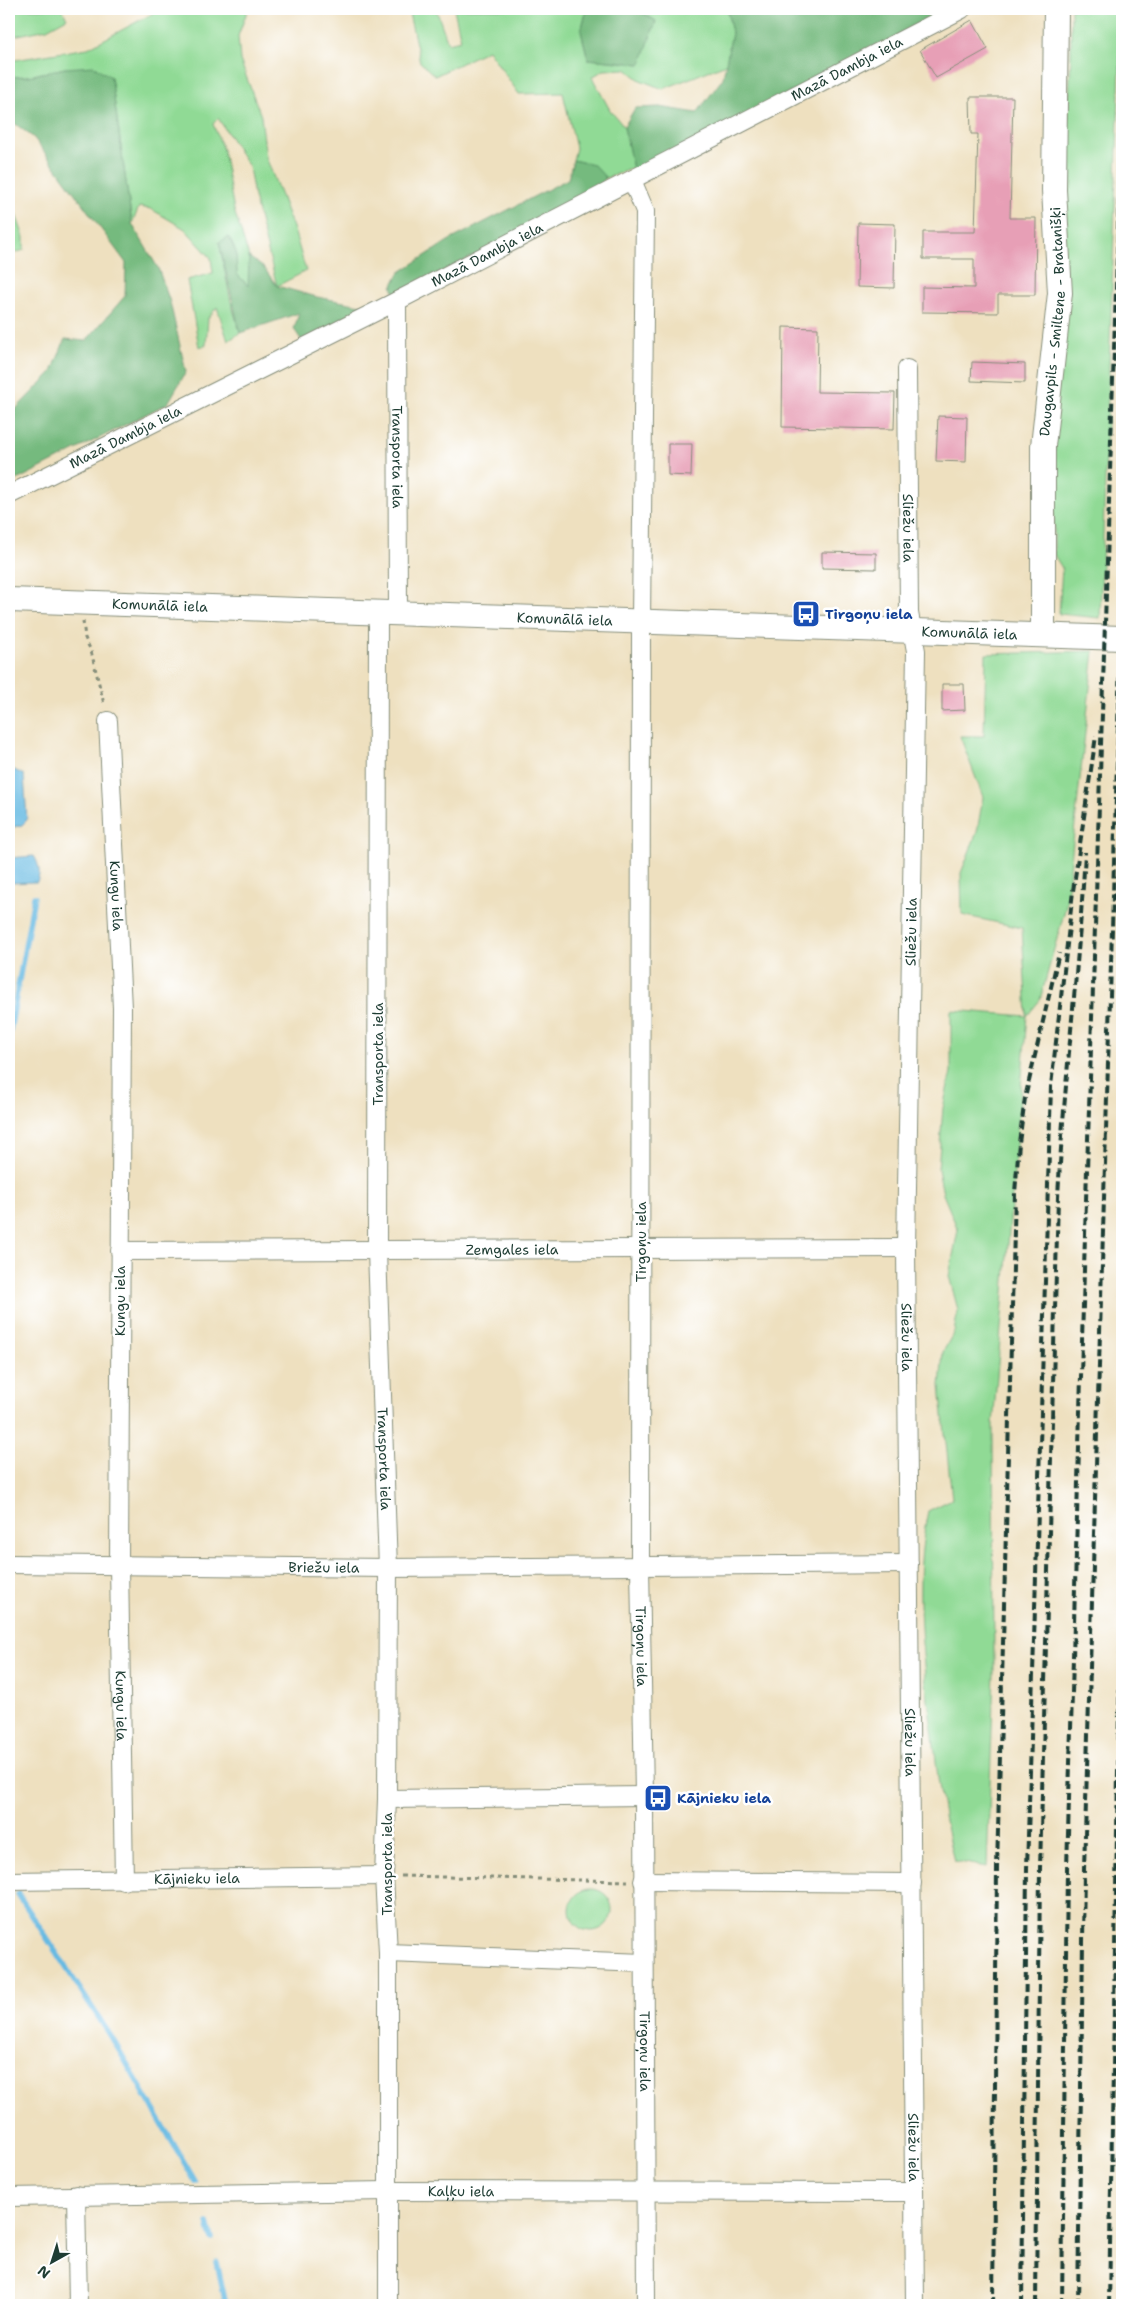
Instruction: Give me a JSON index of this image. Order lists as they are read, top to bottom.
{
  "streets": {
    "street": [
      "Mazā Dambja iela",
      "Daugavpils - Smiltene - Bratanišķi",
      "Transporta iela",
      "Sliežu iela",
      "Komunālā iela",
      "Kungu iela",
      "Tirgoņu iela",
      "Zemgales iela",
      "Briežu iela",
      "Kājnieku iela",
      "Kaļķu iela"
    ]
  },
  "crossings": [
    ["Mazā Dambja iela", "Transporta iela"],
    ["Mazā Dambja iela", "Tirgoņu iela"],
    ["Daugavpils - Smiltene - Bratanišķi", "Komunālā iela"],
    ["Transporta iela", "Komunālā iela"],
    ["Transporta iela", "Zemgales iela"],
    ["Transporta iela", "Briežu iela"],
    ["Transporta iela", "Kājnieku iela"],
    ["Transporta iela", "Kaļķu iela"],
    ["Sliežu iela", "Komunālā iela"],
    ["Sliežu iela", "Zemgales iela"],
    ["Sliežu iela", "Briežu iela"],
    ["Sliežu iela", "Kaļķu iela"],
    ["Komunālā iela", "Tirgoņu iela"],
    ["Kungu iela", "Zemgales iela"],
    ["Kungu iela", "Briežu iela"],
    ["Kungu iela", "Kājnieku iela"],
    ["Tirgoņu iela", "Zemgales iela"],
    ["Tirgoņu iela", "Briežu iela"],
    ["Tirgoņu iela", "Kaļķu iela"]
  ],
  "places": {
    "bus stop": ["Tirgoņu iela", "Kājnieku iela"]
  },
  "north": "bottom left"
}
